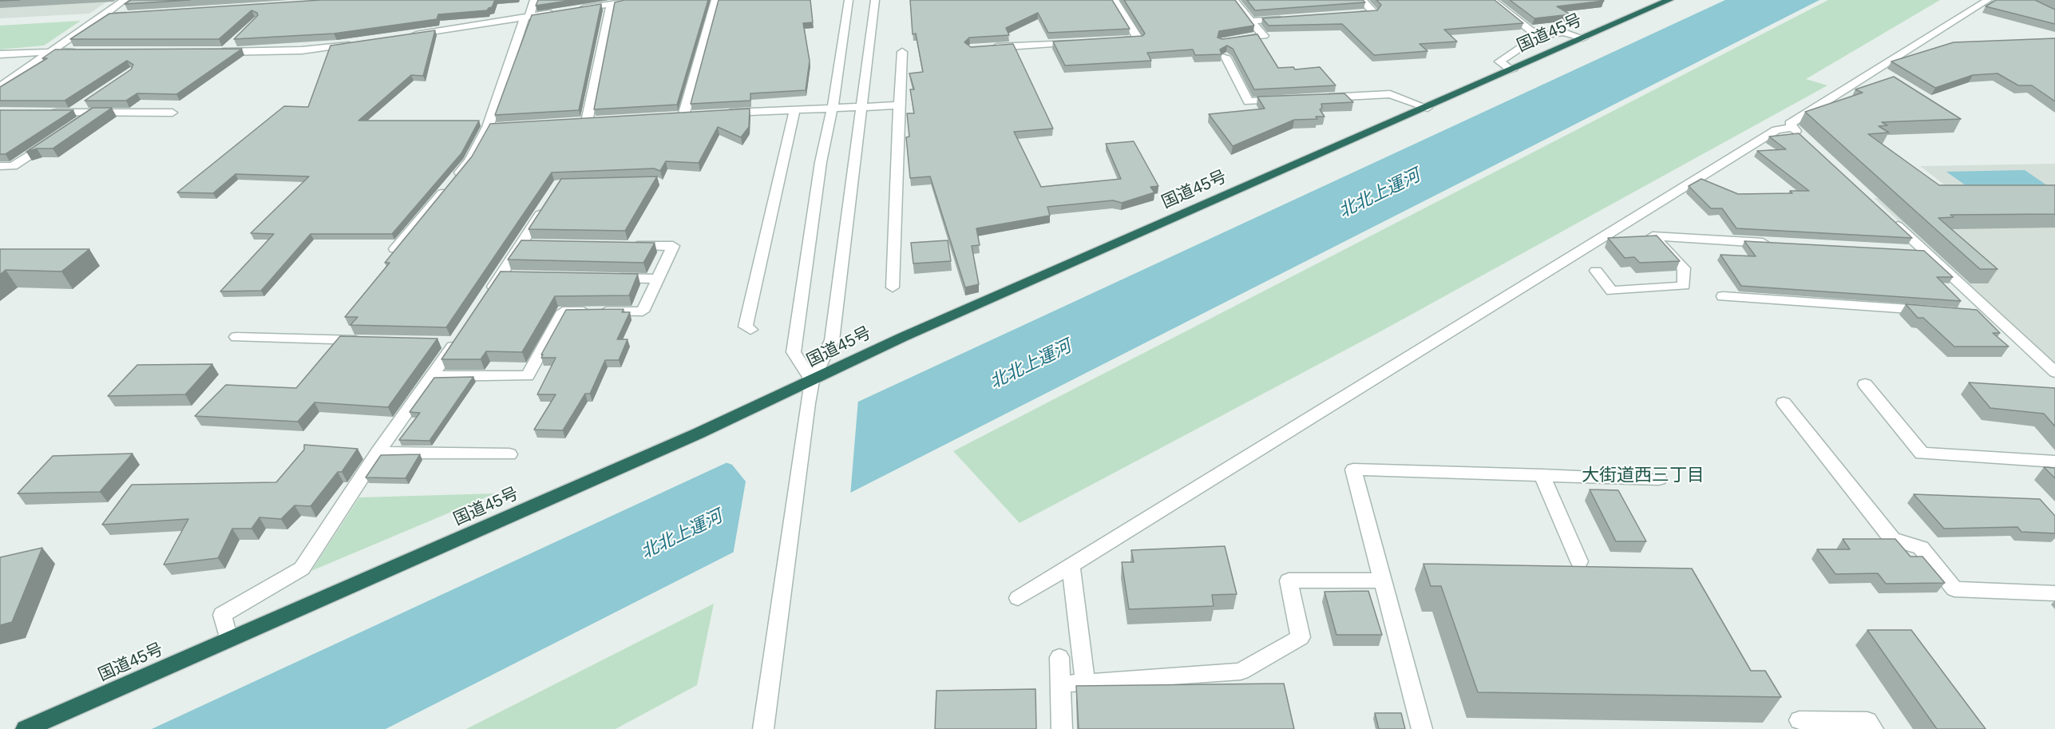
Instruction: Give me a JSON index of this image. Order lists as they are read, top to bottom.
{
  "streets": {
    "highway": ["国道45号"]
  },
  "districts": ["大街道西三丁目"],
  "water": ["北北上運河"]
}
